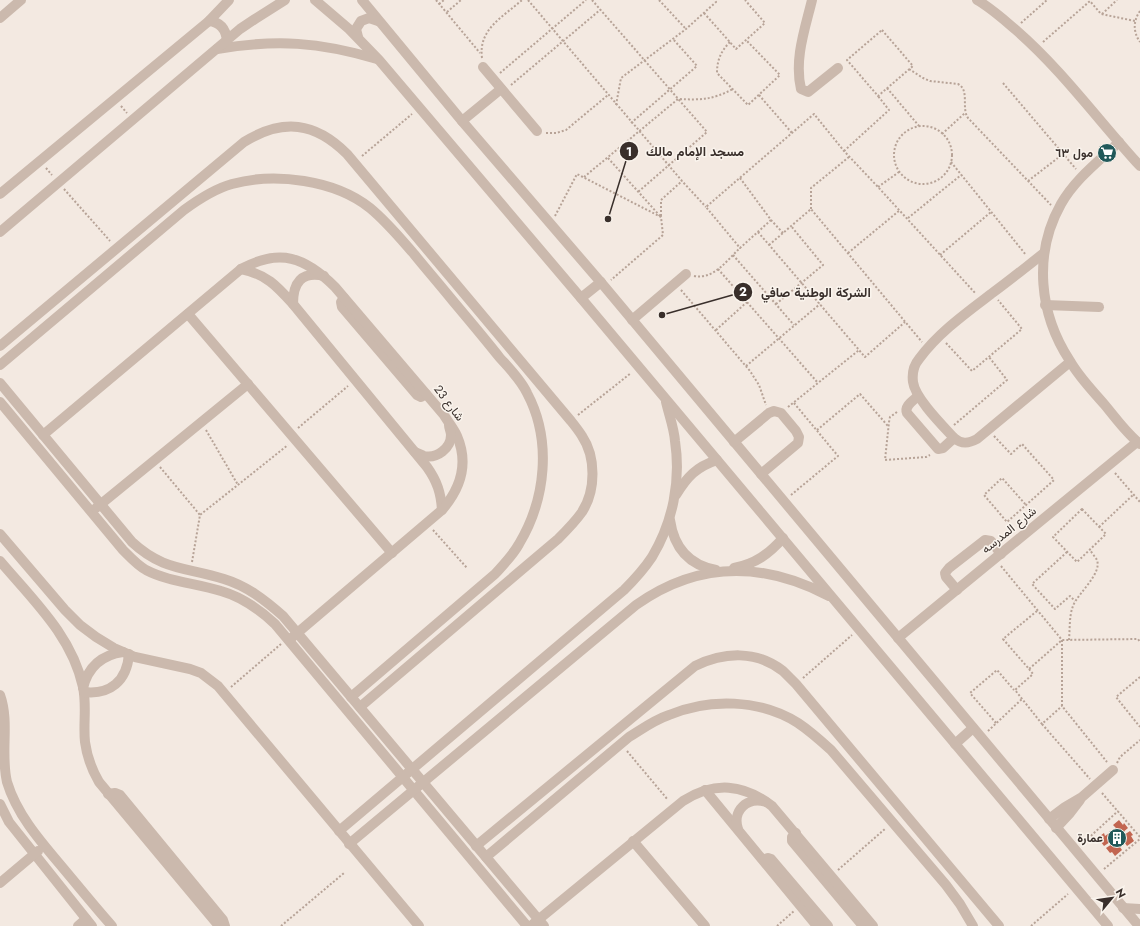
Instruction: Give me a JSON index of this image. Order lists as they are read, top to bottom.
{
  "streets": {
    "street": ["شارع 23", "شارع المدرسه"]
  },
  "places": {
    "supermarket": ["مول ٦٣"],
    "other": ["مسجد الإمام مالك", "الشركة الوطنية صافي"],
    "building": ["عمارة"]
  },
  "north": "top right"
}
